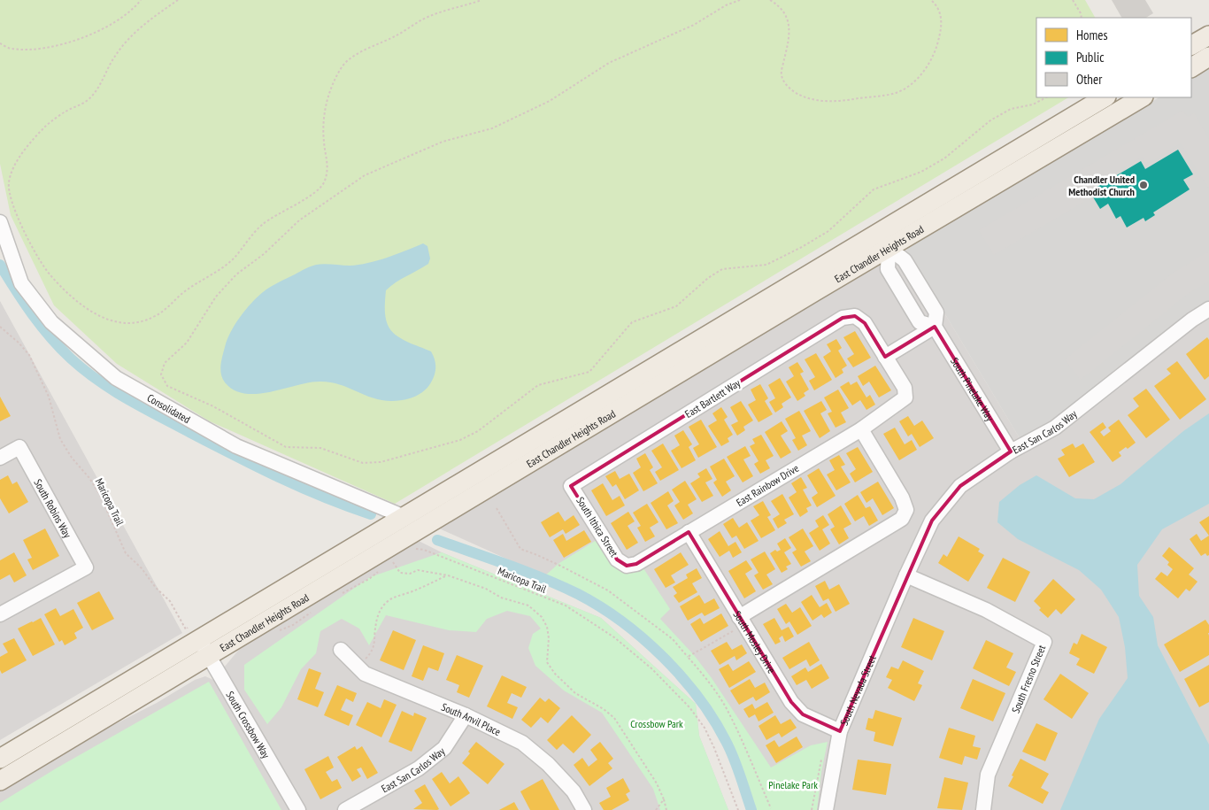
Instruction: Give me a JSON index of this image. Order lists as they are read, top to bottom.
{
  "streets": {
    "main road": ["East Chandler Heights Road"],
    "street": [
      "South Pinelake Way",
      "East Bartlett Way",
      "Consolidated",
      "East San Carlos Way",
      "East Rainbow Drive",
      "South Robins Way",
      "South Ithica Street",
      "South Mosley Drive",
      "South Fresno Street",
      "South Nevada Street",
      "South Anvil Place",
      "South Crossbow Way"
    ],
    "path": ["Maricopa Trail"]
  },
  "crossings": [
    ["East Chandler Heights Road", "South Pinelake Way"],
    ["East Chandler Heights Road", "Consolidated"],
    ["East Chandler Heights Road", "Maricopa Trail"],
    ["East Chandler Heights Road", "South Crossbow Way"],
    ["South Pinelake Way", "East San Carlos Way"],
    ["East Bartlett Way", "East Rainbow Drive"],
    ["East Bartlett Way", "South Ithica Street"],
    ["East San Carlos Way", "South Fresno Street"],
    ["East San Carlos Way", "South Nevada Street"],
    ["East San Carlos Way", "South Anvil Place"],
    ["East Rainbow Drive", "South Ithica Street"],
    ["East Rainbow Drive", "South Mosley Drive"],
    ["Maricopa Trail", "South Crossbow Way"],
    ["South Mosley Drive", "South Nevada Street"],
    ["South Fresno Street", "South Nevada Street"]
  ],
  "parks": ["Crossbow Park", "Pinelake Park"],
  "places": ["Chandler United Methodist Church"],
  "legend": ["Homes", "Public", "Other"]
}
